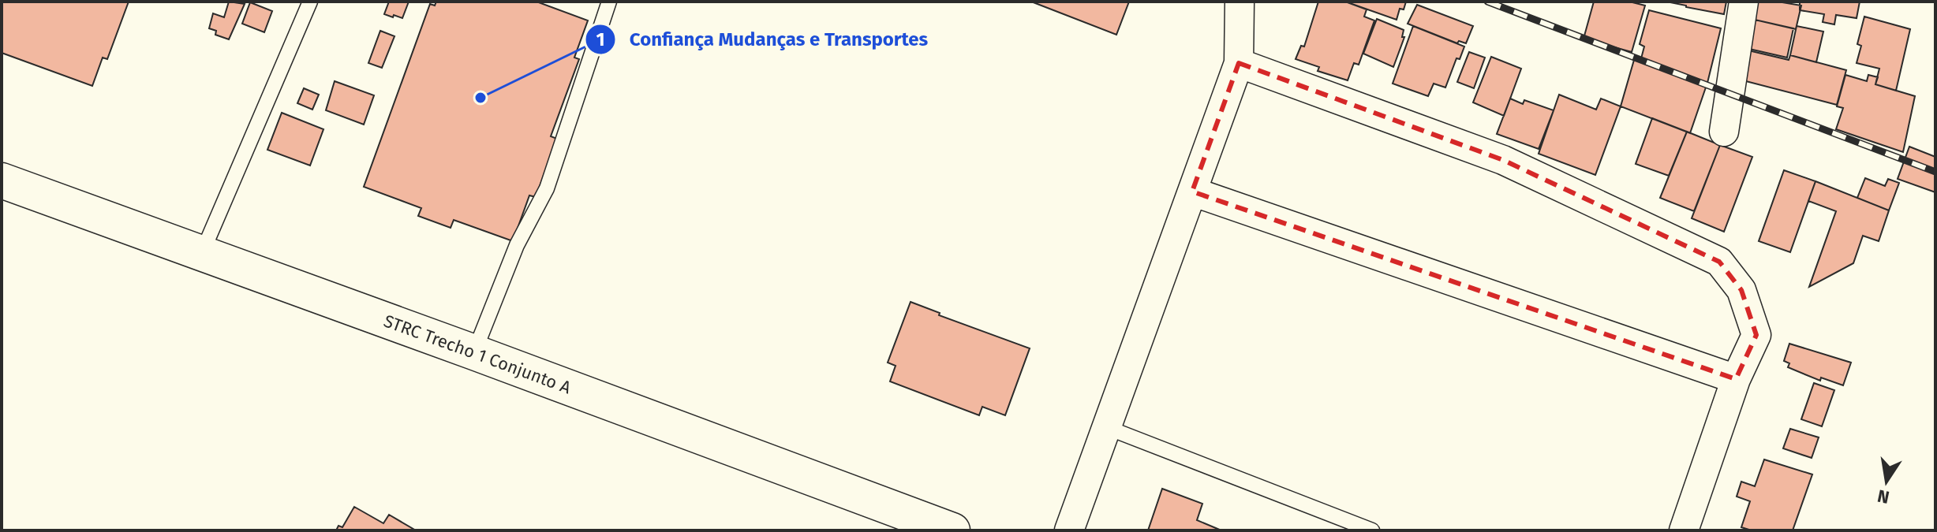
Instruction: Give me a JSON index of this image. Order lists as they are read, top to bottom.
{
  "streets": {
    "main road": ["STRC Trecho 1 Conjunto A"]
  },
  "places": ["Confiança Mudanças e Transportes"],
  "north": "bottom"
}
